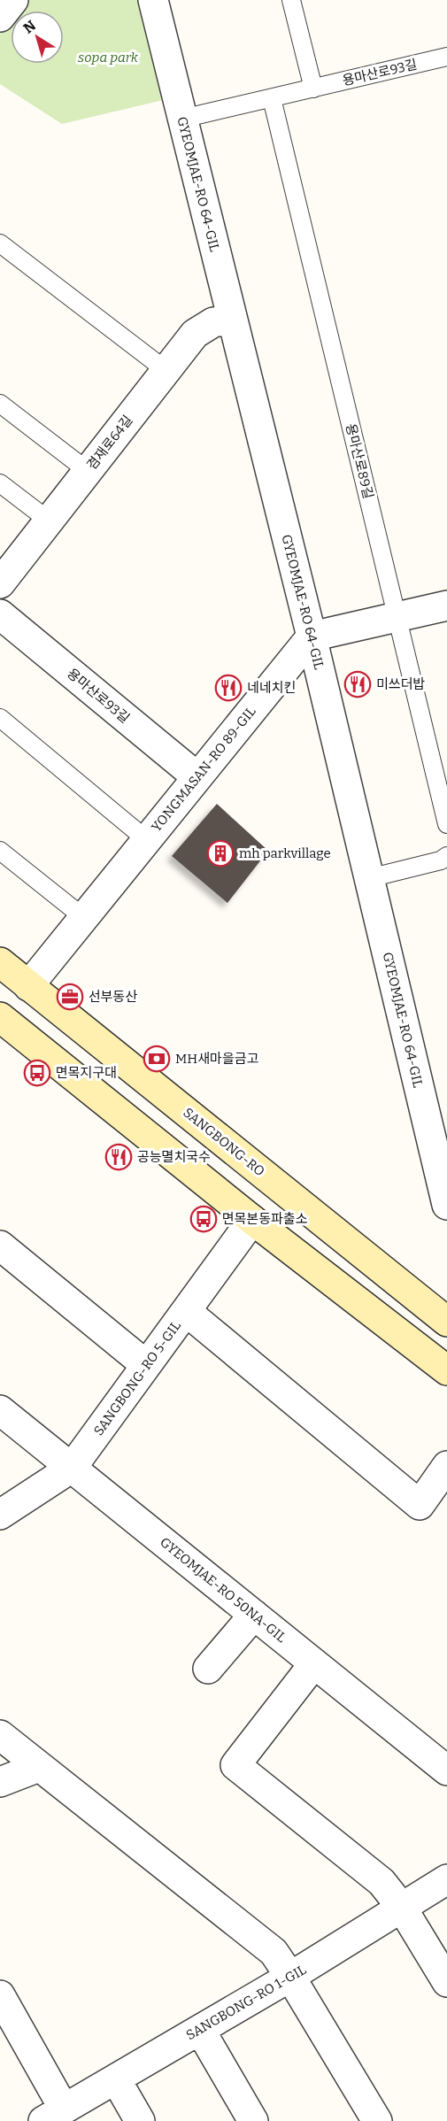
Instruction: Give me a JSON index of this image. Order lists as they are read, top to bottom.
{
  "streets": {
    "main road": ["SANGBONG-RO"],
    "street": [
      "용마산로93길",
      "GYEOMJAE-RO 64-GIL",
      "겸재로64길",
      "YONGMASAN-RO 89-GIL",
      "SANGBONG-RO 5-GIL",
      "GYEOMJAE-RO 50NA-GIL",
      "SANGBONG-RO 1-GIL"
    ],
    "lane": ["용마산로89길"]
  },
  "crossings": [
    ["용마산로93길", "GYEOMJAE-RO 64-GIL"],
    ["용마산로93길", "용마산로89길"],
    ["용마산로93길", "YONGMASAN-RO 89-GIL"],
    ["GYEOMJAE-RO 64-GIL", "겸재로64길"],
    ["GYEOMJAE-RO 64-GIL", "YONGMASAN-RO 89-GIL"],
    ["YONGMASAN-RO 89-GIL", "SANGBONG-RO"],
    ["SANGBONG-RO 5-GIL", "GYEOMJAE-RO 50NA-GIL"]
  ],
  "parks": ["sopa park"],
  "places": {
    "restaurant": ["미쓰더밥", "네네치킨", "공능멸치국수"],
    "building": ["mh parkvillage"],
    "office": ["선부동산"],
    "bank": ["MH새마을금고"],
    "bus stop": ["면목지구대", "면목본동파출소"]
  },
  "north": "top left"
}
